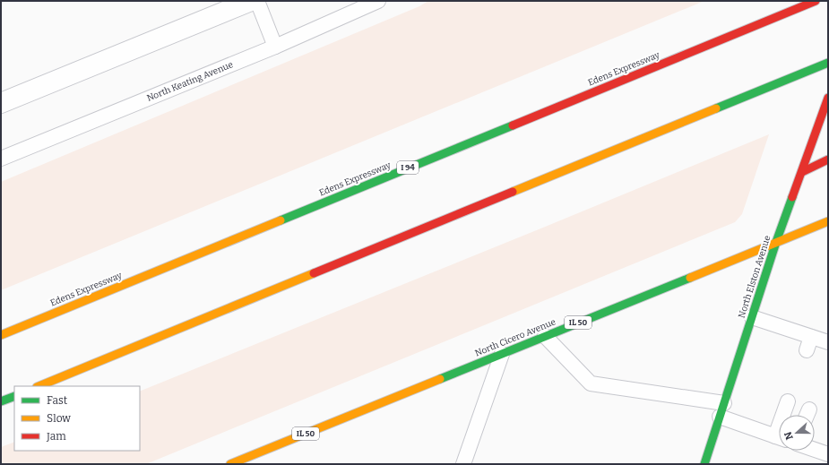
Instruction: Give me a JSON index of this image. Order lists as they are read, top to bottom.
{
  "streets": {
    "main road": [
      "Edens Expressway",
      "I 94",
      "North Elston Avenue",
      "IL 50",
      "North Cicero Avenue"
    ],
    "lane": ["North Keating Avenue"]
  },
  "crossings": [
    ["North Elston Avenue", "North Cicero Avenue"]
  ],
  "legend": ["Fast", "Slow", "Jam"],
  "north": "left"
}
